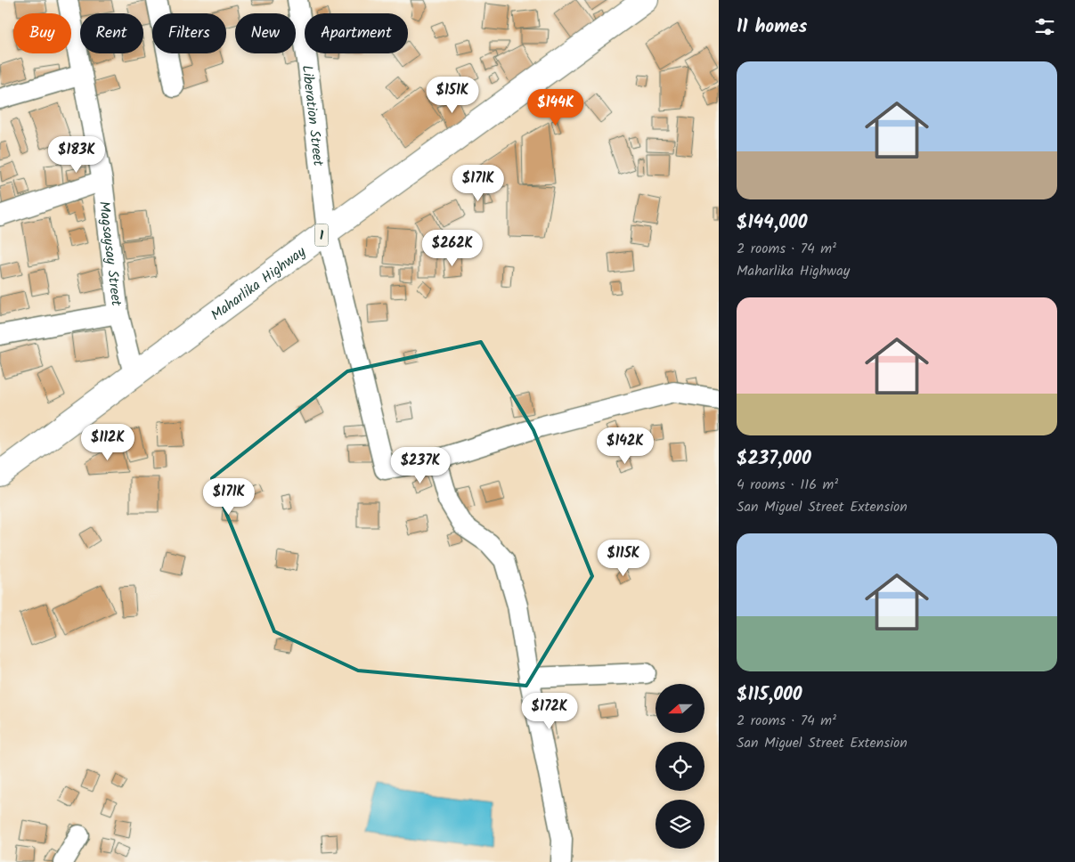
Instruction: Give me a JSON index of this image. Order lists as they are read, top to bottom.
{
  "streets": {
    "highway": ["1", "Maharlika Highway"],
    "street": ["Liberation Street", "Magsaysay Street"]
  },
  "crossings": [
    ["Liberation Street", "Maharlika Highway"],
    ["Magsaysay Street", "Maharlika Highway"]
  ],
  "north": "left",
  "page": {
    "heading": "11 homes",
    "chip": [
      "Buy",
      "Rent",
      "Filters",
      "New",
      "Apartment"
    ],
    "list": [
      {
        "name": "$144,000",
        "note": "2 rooms · 74 m² · Maharlika Highway"
      },
      {
        "name": "$237,000",
        "note": "4 rooms · 116 m² · San Miguel Street Extension"
      },
      {
        "name": "$115,000",
        "note": "2 rooms · 74 m² · San Miguel Street Extension"
      }
    ],
    "price": [
      "$151K",
      "$144K",
      "$183K",
      "$171K",
      "$262K",
      "$112K",
      "$142K",
      "$237K",
      "$171K",
      "$115K",
      "$172K"
    ]
  }
}
